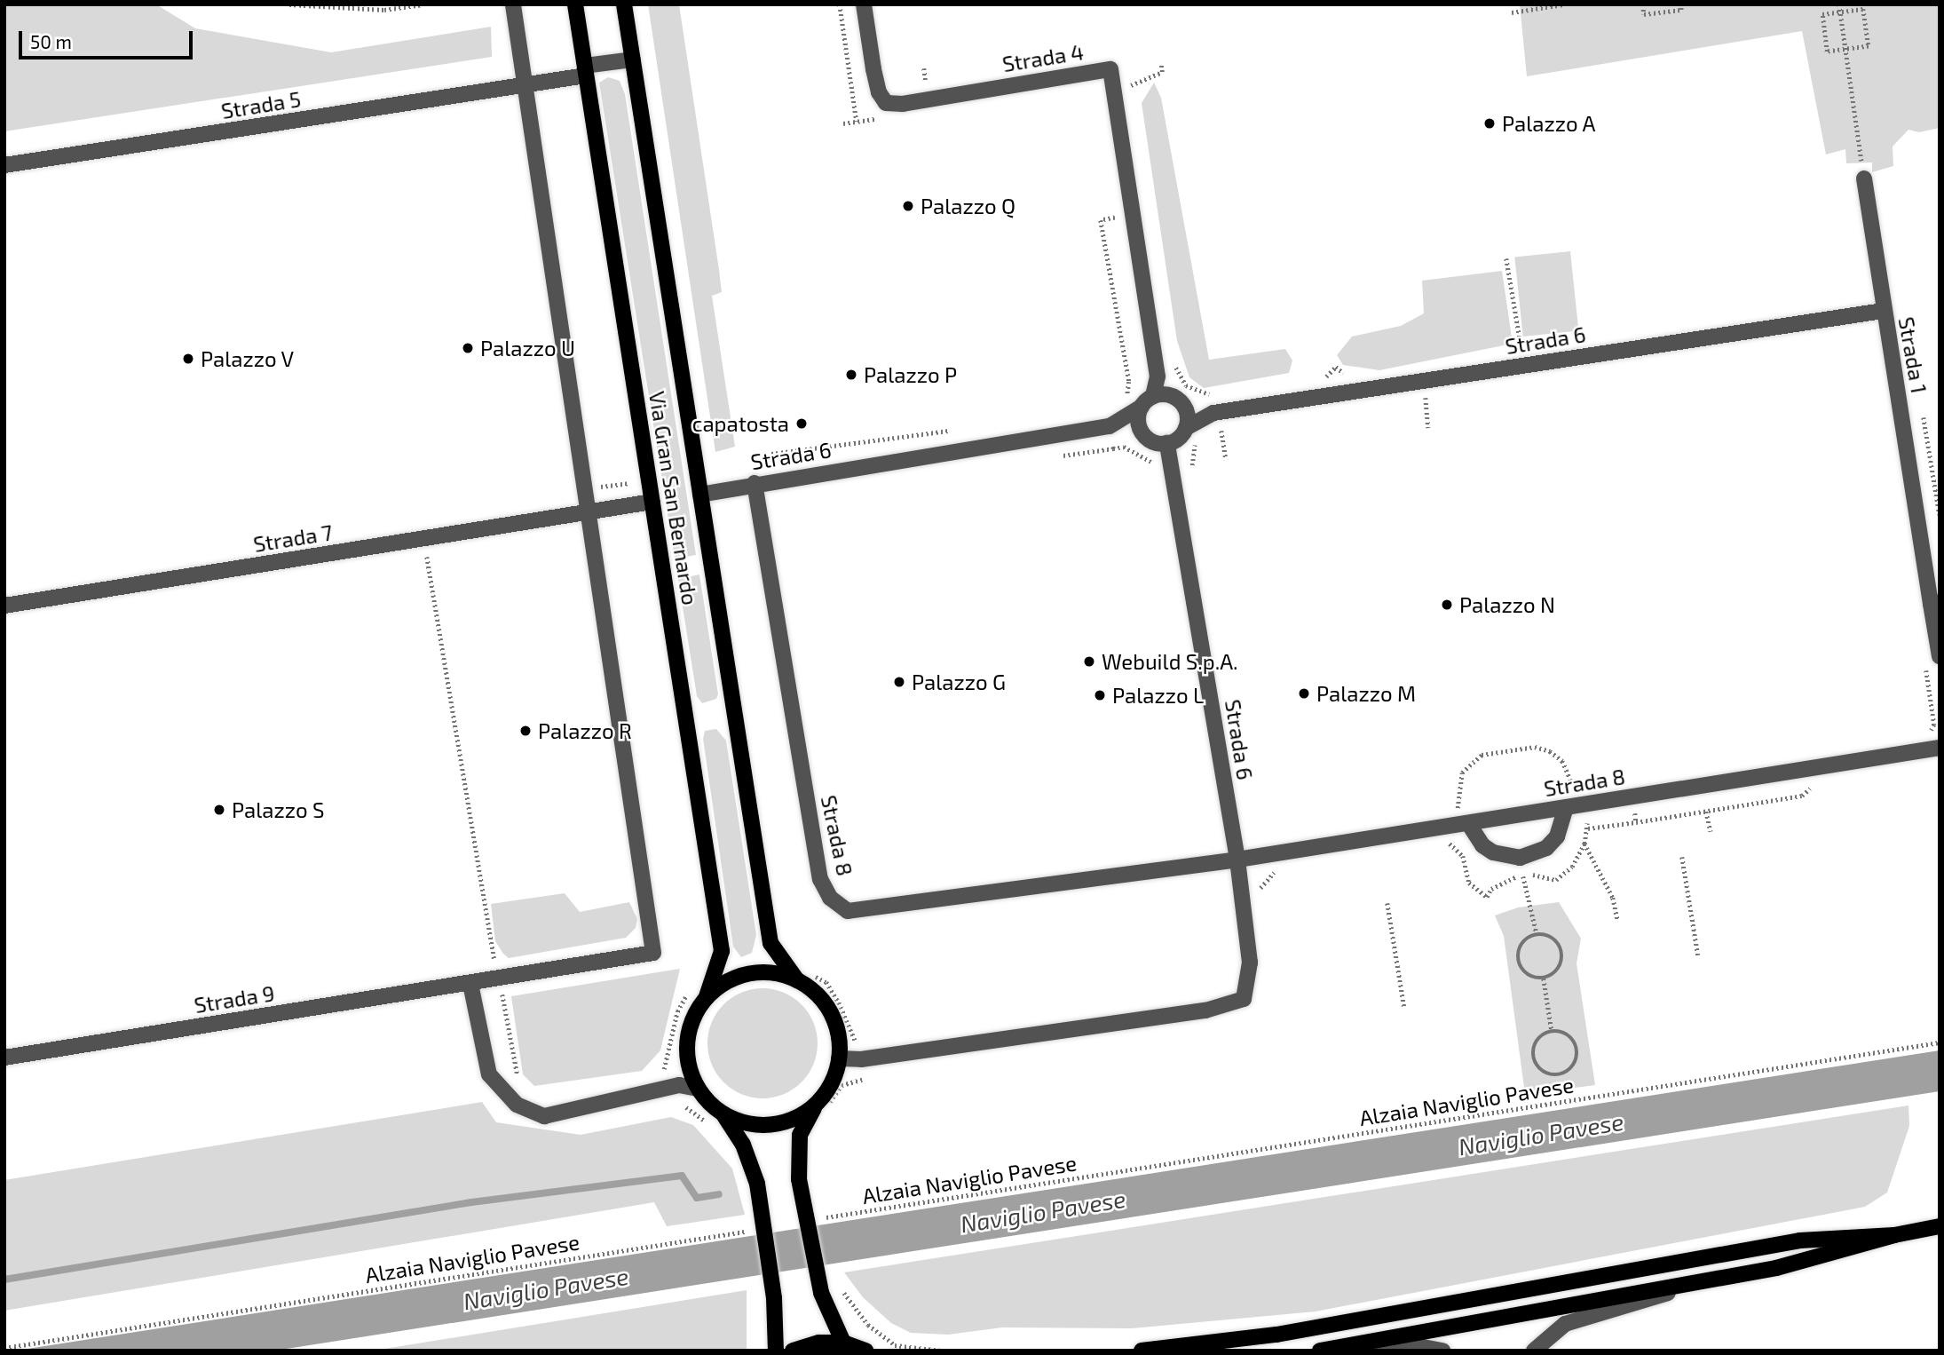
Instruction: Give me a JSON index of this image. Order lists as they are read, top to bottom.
{
  "streets": {
    "main road": ["Via Gran San Bernardo"],
    "street": [
      "Strada 4",
      "Strada 5",
      "Strada 6",
      "Strada 1",
      "Strada 7",
      "Strada 8",
      "Strada 9"
    ],
    "path": ["Alzaia Naviglio Pavese"]
  },
  "crossings": [
    ["Strada 4", "Strada 6"],
    ["Strada 5", "Via Gran San Bernardo"],
    ["Strada 6", "Strada 1"],
    ["Strada 6", "Via Gran San Bernardo"],
    ["Strada 6", "Strada 8"],
    ["Via Gran San Bernardo", "Strada 7"],
    ["Strada 7", "Strada 9"]
  ],
  "water": ["Naviglio Pavese"],
  "places": [
    "Palazzo A",
    "Palazzo Q",
    "Palazzo U",
    "Palazzo V",
    "Palazzo P",
    "capatosta",
    "Palazzo N",
    "Webuild S.p.A.",
    "Palazzo G",
    "Palazzo M",
    "Palazzo L",
    "Palazzo R",
    "Palazzo S"
  ],
  "scale_bar": "50 m"
}
